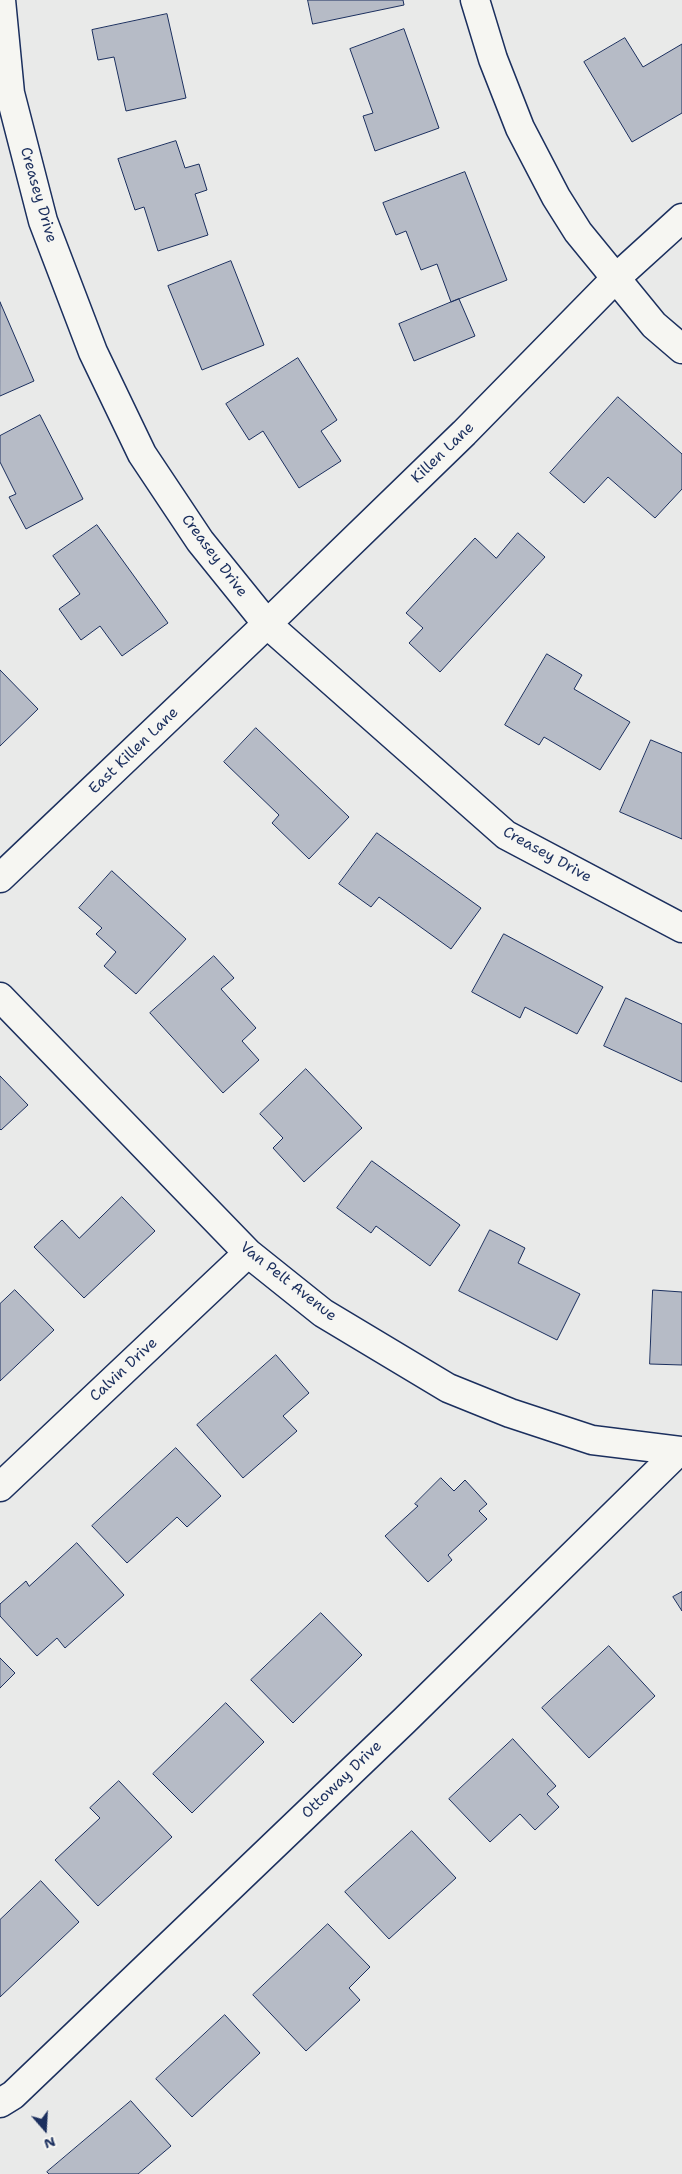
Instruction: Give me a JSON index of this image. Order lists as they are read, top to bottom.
{
  "streets": {
    "street": [
      "Creasey Drive",
      "Killen Lane",
      "East Killen Lane",
      "Van Pelt Avenue",
      "Calvin Drive",
      "Ottoway Drive"
    ]
  },
  "crossings": [
    ["Creasey Drive", "Killen Lane"],
    ["Creasey Drive", "East Killen Lane"],
    ["Killen Lane", "East Killen Lane"],
    ["Van Pelt Avenue", "Calvin Drive"],
    ["Van Pelt Avenue", "Ottoway Drive"]
  ],
  "north": "bottom"
}
